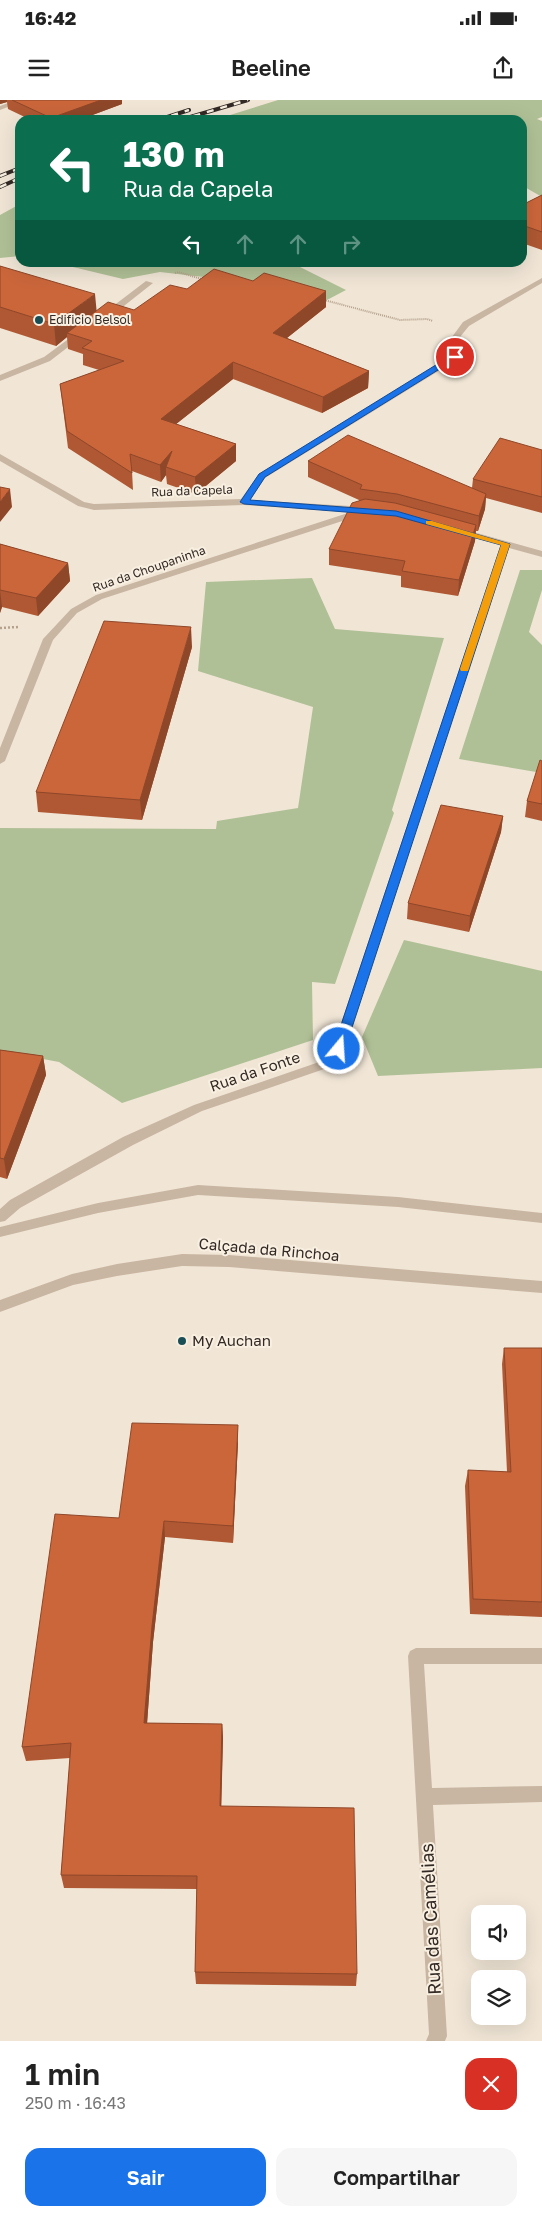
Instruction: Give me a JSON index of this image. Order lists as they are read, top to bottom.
{
  "streets": {
    "street": [
      "Rua da Capela",
      "Rua da Choupaninha",
      "Rua da Fonte",
      "Calçada da Rinchoa",
      "Rua das Camélias"
    ]
  },
  "crossings": [
    ["Rua da Capela", "Rua da Choupaninha"]
  ],
  "places": ["Edificio Belsol", "My Auchan"],
  "page": {
    "status": "16:42",
    "header": "Beeline",
    "turn": ["130 m", "Rua da Capela"],
    "heading": ["1 min", "250 m · 16:43"],
    "buttons": ["Sair", "Compartilhar"]
  }
}
